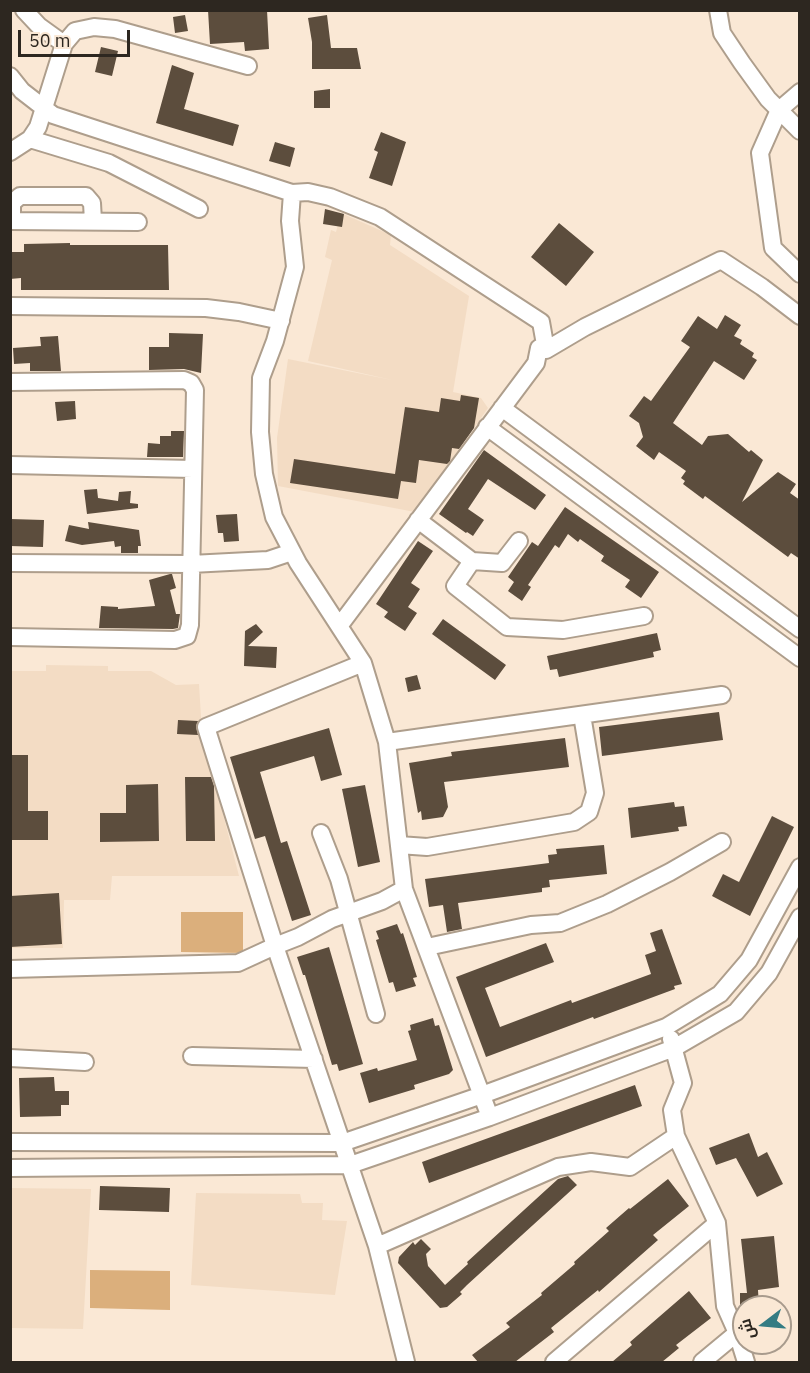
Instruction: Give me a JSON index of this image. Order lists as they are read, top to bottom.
{
  "scale_bar": "50 m",
  "north": "left"
}
